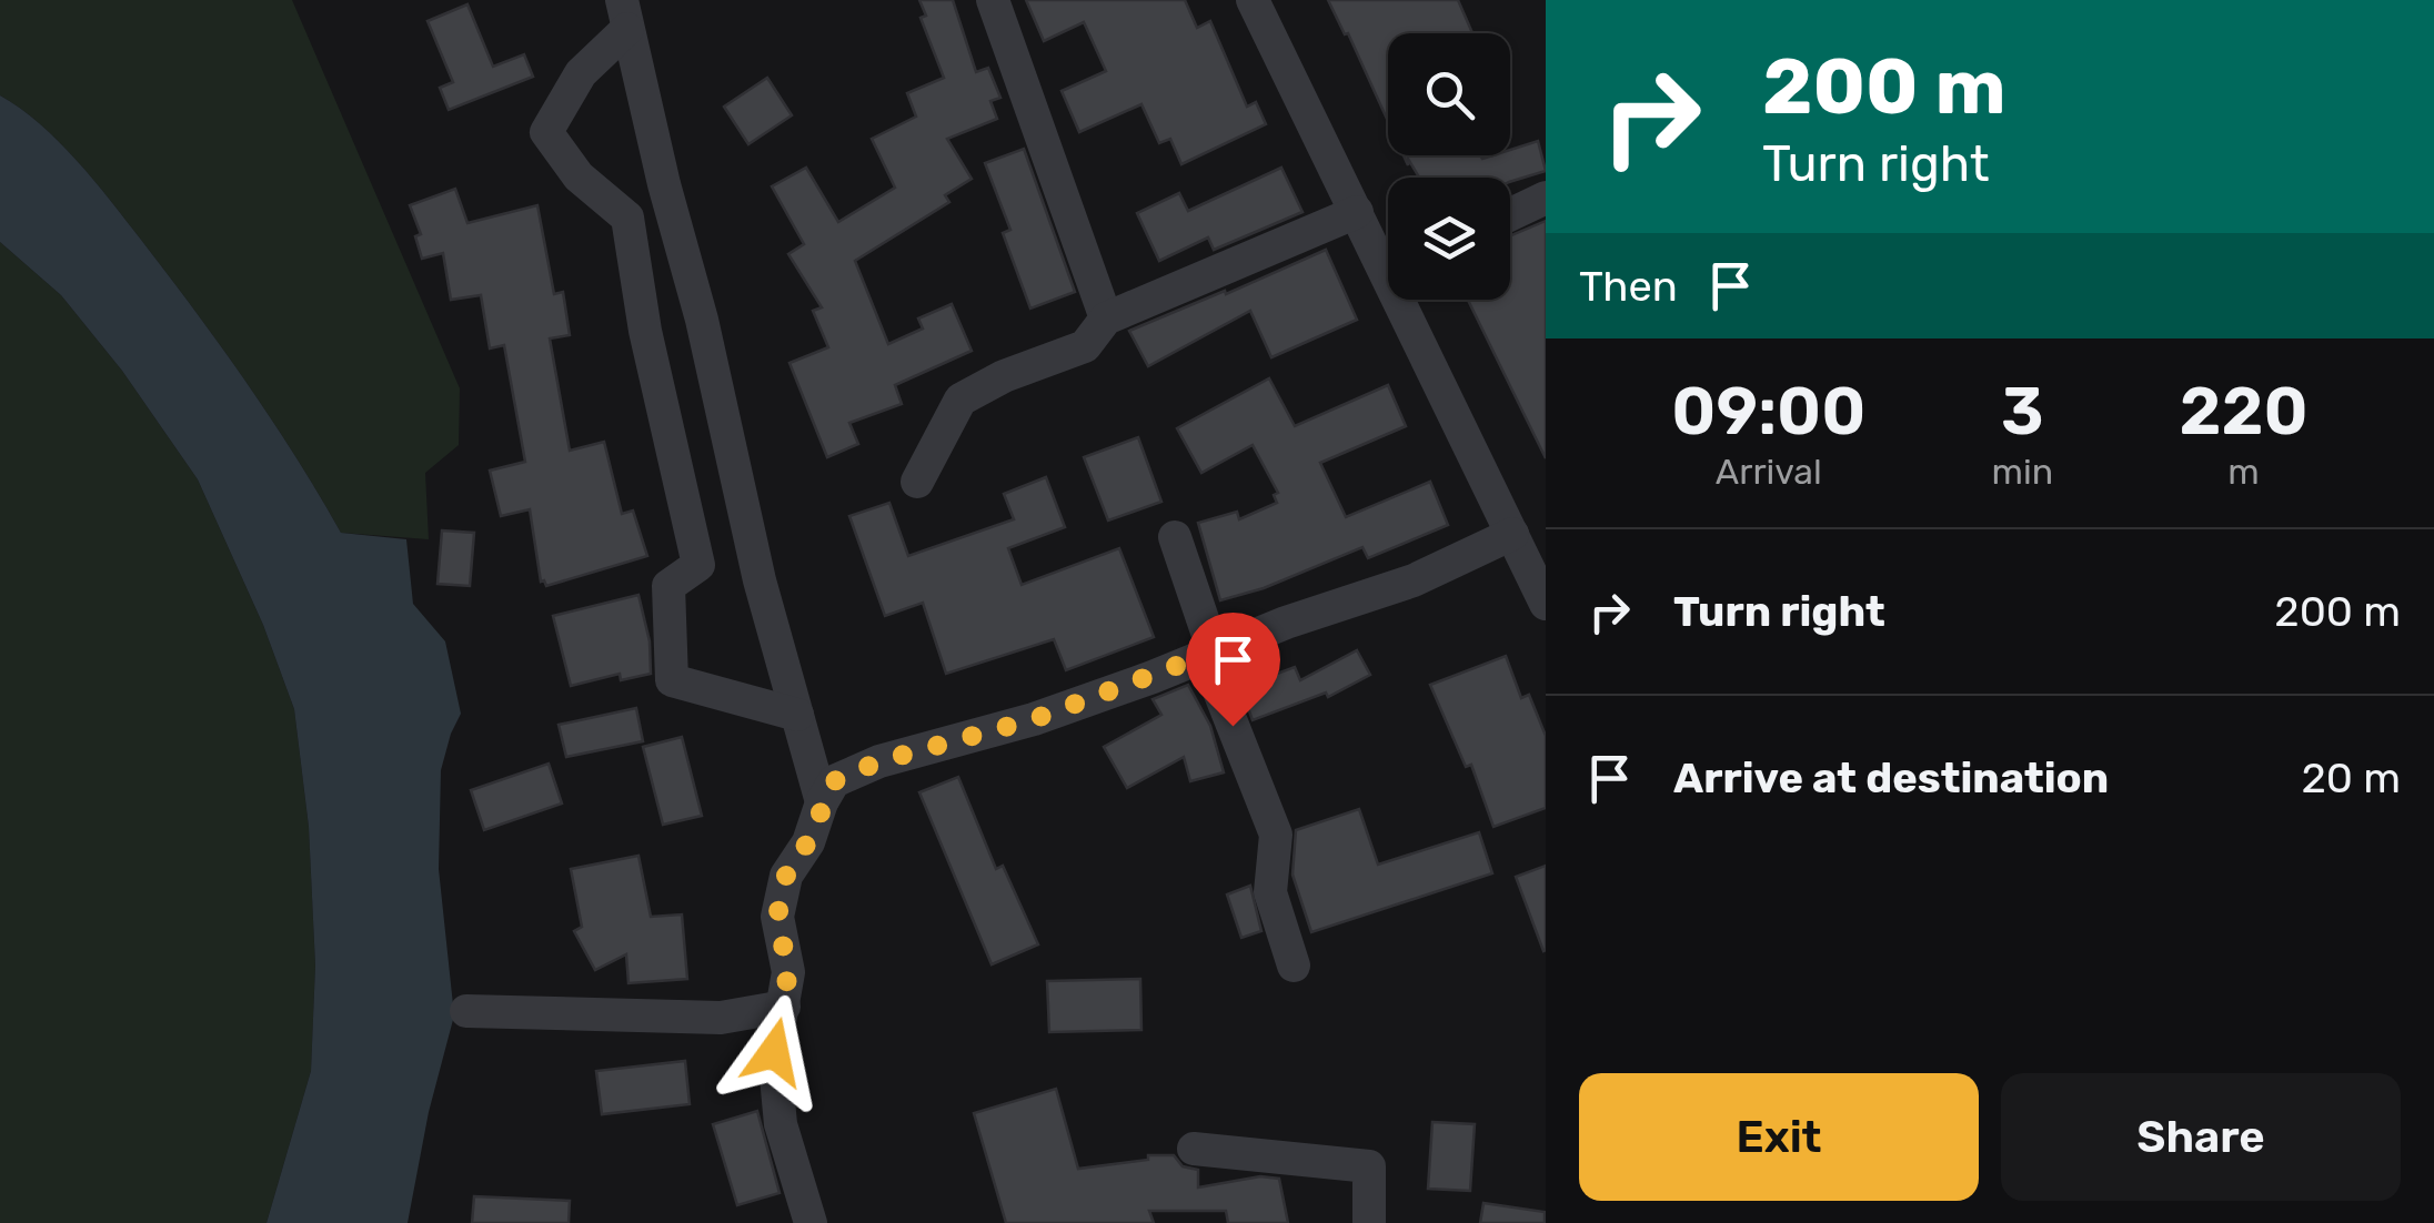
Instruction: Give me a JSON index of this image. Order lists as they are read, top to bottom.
{
  "page": {
    "turn": ["200 m", "Turn right"],
    "then": "Then",
    "eta": [
      "09:00",
      "Arrival",
      "3",
      "min",
      "220",
      "m"
    ],
    "list": [
      {
        "name": "Turn right",
        "value": "200 m"
      },
      {
        "name": "Arrive at destination",
        "value": "20 m"
      }
    ],
    "buttons": ["Exit", "Share"]
  }
}
